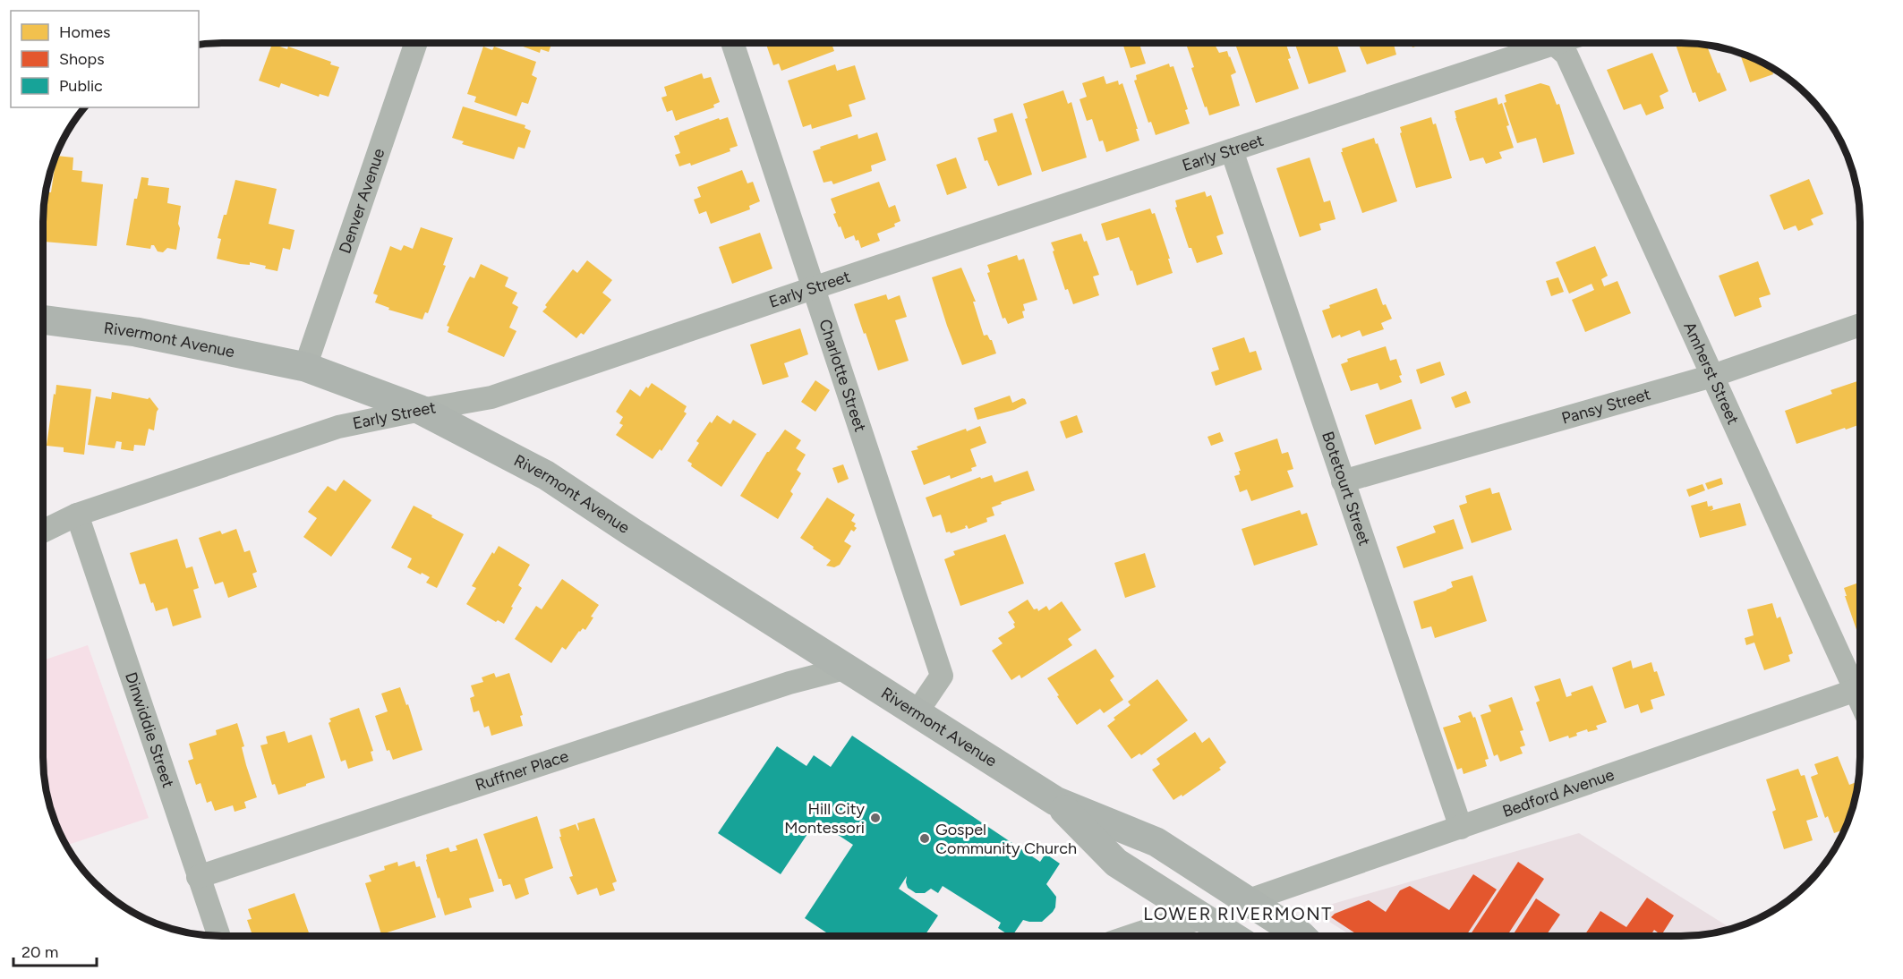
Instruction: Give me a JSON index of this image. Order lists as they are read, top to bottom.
{
  "streets": {
    "main road": ["Rivermont Avenue"],
    "street": [
      "Early Street",
      "Denver Avenue",
      "Amherst Street",
      "Charlotte Street",
      "Pansy Street",
      "Botetourt Street",
      "Dinwiddie Street",
      "Ruffner Place",
      "Bedford Avenue"
    ]
  },
  "crossings": [
    ["Early Street", "Rivermont Avenue"],
    ["Early Street", "Charlotte Street"],
    ["Early Street", "Botetourt Street"],
    ["Early Street", "Dinwiddie Street"],
    ["Denver Avenue", "Rivermont Avenue"],
    ["Rivermont Avenue", "Charlotte Street"],
    ["Rivermont Avenue", "Ruffner Place"],
    ["Rivermont Avenue", "Bedford Avenue"],
    ["Amherst Street", "Pansy Street"],
    ["Pansy Street", "Botetourt Street"],
    ["Botetourt Street", "Bedford Avenue"],
    ["Dinwiddie Street", "Ruffner Place"]
  ],
  "districts": ["LOWER RIVERMONT"],
  "places": ["Hill City Montessori", "Gospel Community Church"],
  "legend": ["Homes", "Shops", "Public"],
  "scale_bar": "20 m"
}
